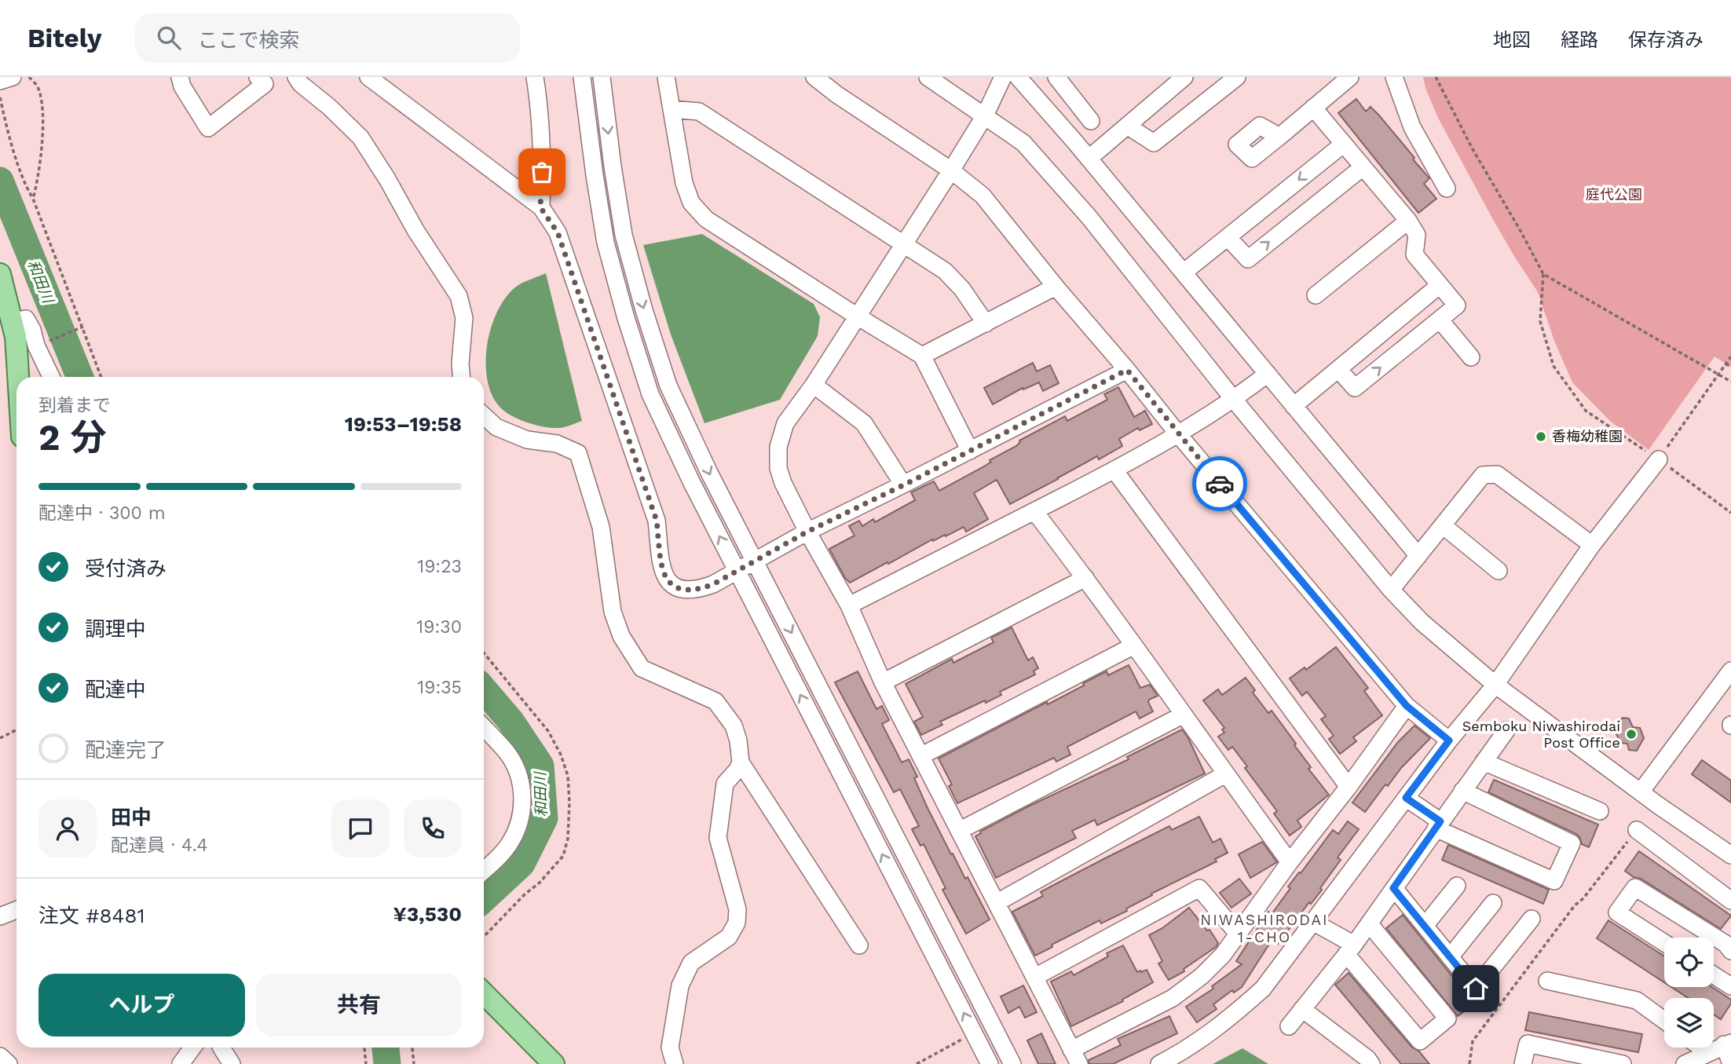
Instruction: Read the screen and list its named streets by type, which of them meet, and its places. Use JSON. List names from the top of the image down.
{
  "districts": ["NIWASHIRODAI 1-CHO"],
  "water": ["和田川"],
  "parks": ["庭代公園"],
  "places": ["香梅幼稚園", "Semboku Niwashirodai Post Office"],
  "page": {
    "header": "Bitely",
    "search": "ここで検索",
    "nav": ["地図", "経路", "保存済み"],
    "heading": ["2 分", "到着まで", "19:53–19:58"],
    "panel": [
      "田中",
      "配達員 · 4.4",
      "注文 #8481",
      "¥3,530"
    ],
    "bar": "配達中 · 300 m",
    "list": [
      ["受付済み", "19:23"],
      ["調理中", "19:30"],
      ["配達中", "19:35"],
      "配達完了"
    ],
    "buttons": ["ヘルプ", "共有"]
  }
}
